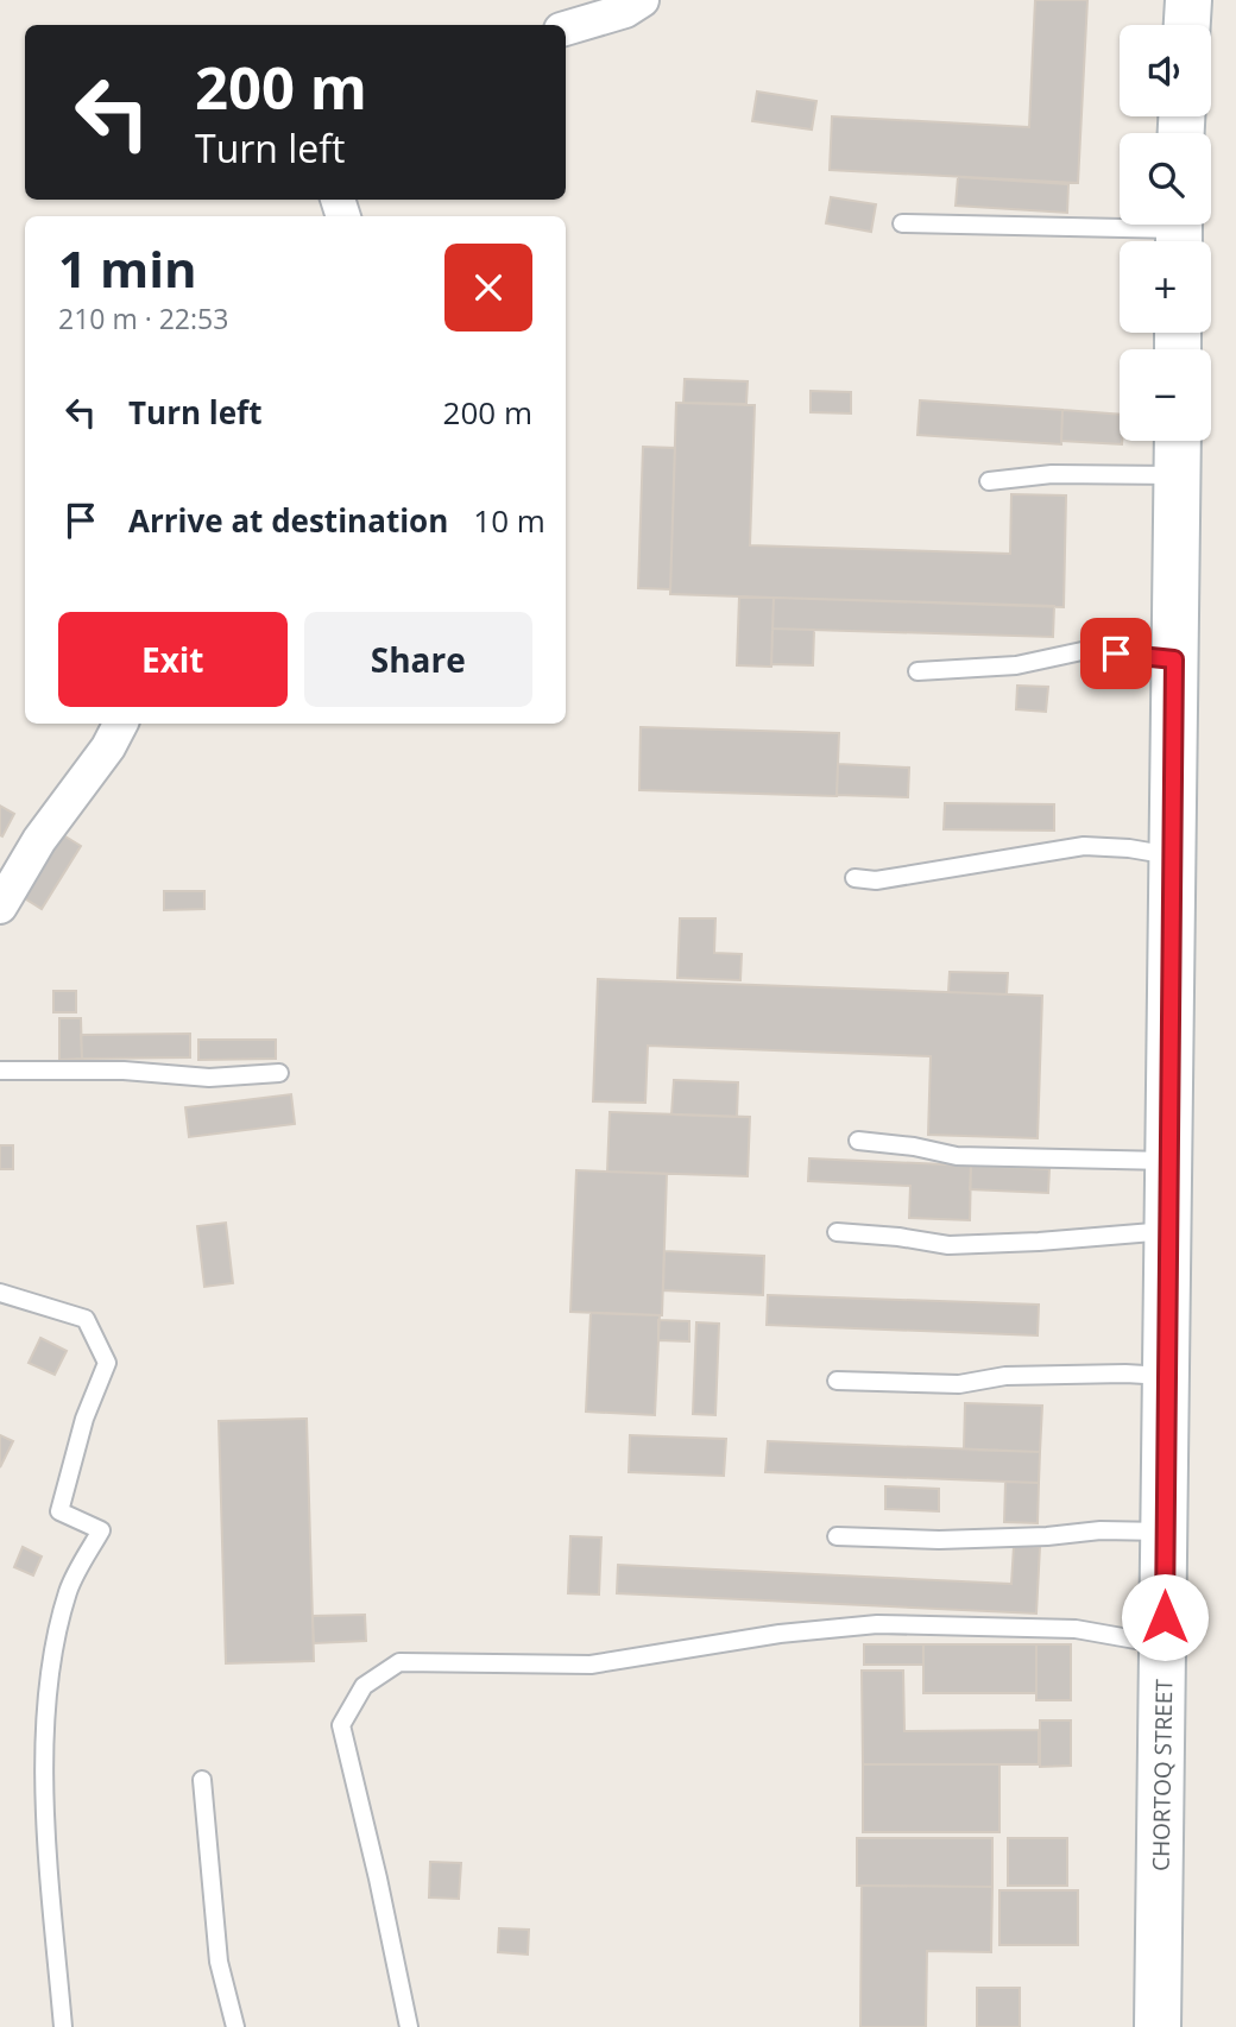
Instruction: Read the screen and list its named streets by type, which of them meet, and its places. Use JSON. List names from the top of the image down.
{
  "streets": {
    "main road": ["CHORTOQ STREET"]
  },
  "page": {
    "map_buttons": ["+", "−"],
    "turn": ["200 m", "Turn left"],
    "heading": ["1 min", "210 m · 22:53"],
    "list": [
      {
        "name": "Turn left",
        "value": "200 m"
      },
      {
        "name": "Arrive at destination",
        "value": "10 m"
      }
    ],
    "buttons": ["Exit", "Share"]
  }
}
